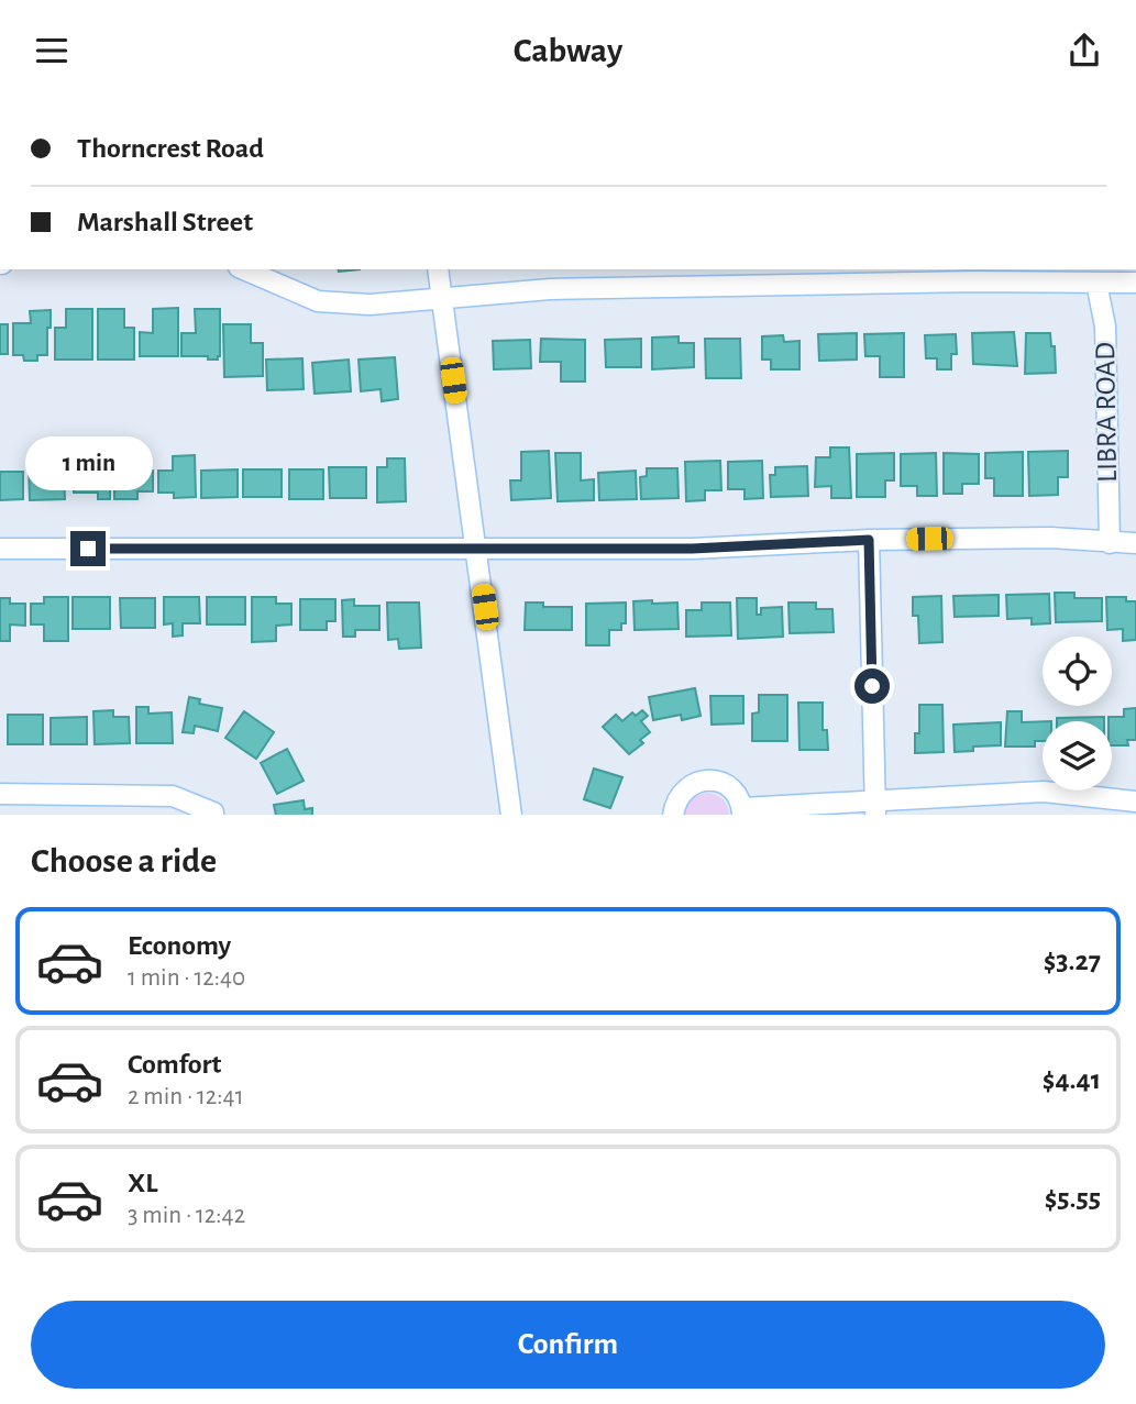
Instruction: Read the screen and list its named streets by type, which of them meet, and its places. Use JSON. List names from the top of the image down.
{
  "streets": {
    "street": ["LIBRA ROAD"]
  },
  "page": {
    "header": "Cabway",
    "banner": ["Thorncrest Road", "Marshall Street"],
    "bubble": "1 min",
    "heading": "Choose a ride",
    "list": [
      {
        "name": "Economy",
        "note": "1 min · 12:40",
        "value": "$3.27"
      },
      {
        "name": "Comfort",
        "note": "2 min · 12:41",
        "value": "$4.41"
      },
      {
        "name": "XL",
        "note": "3 min · 12:42",
        "value": "$5.55"
      }
    ],
    "buttons": "Confirm"
  }
}
